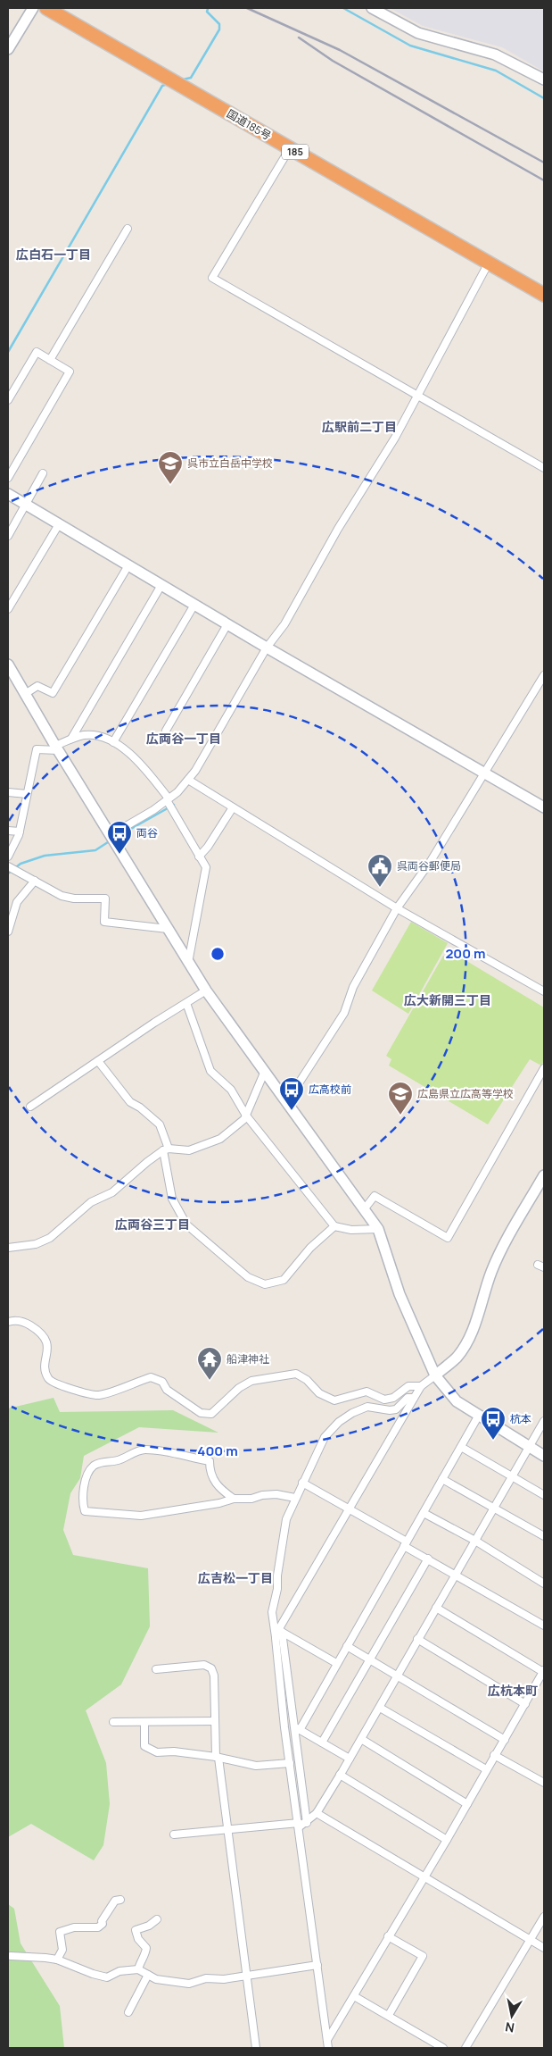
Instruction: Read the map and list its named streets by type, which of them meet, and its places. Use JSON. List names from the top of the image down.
{
  "streets": {
    "highway": ["国道185号", "185"]
  },
  "districts": [
    "広白石一丁目",
    "広駅前二丁目",
    "広両谷一丁目",
    "広大新開三丁目",
    "広両谷三丁目",
    "広吉松一丁目",
    "広杭本町"
  ],
  "places": {
    "school or university": ["呉市立白岳中学校", "広島県立広高等学校"],
    "bus stop": ["両谷", "広高校前", "杭本"],
    "public building": ["呉両谷郵便局"],
    "temple": ["船津神社"]
  },
  "north": "bottom",
  "rings": ["200 m", "400 m"]
}
